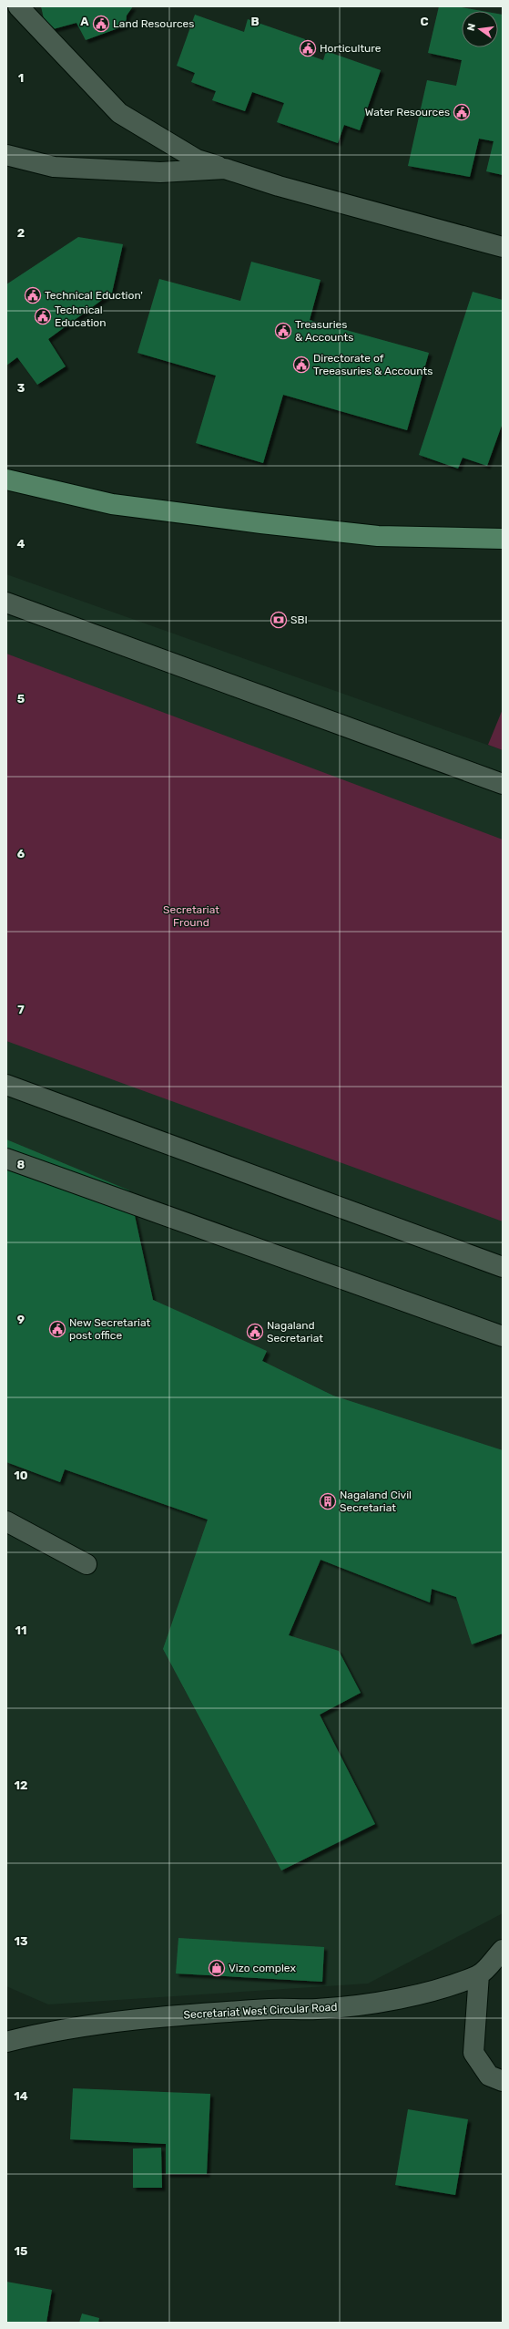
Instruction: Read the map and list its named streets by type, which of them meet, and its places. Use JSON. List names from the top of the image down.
{
  "streets": {
    "street": ["Secretariat West Circular Road"]
  },
  "parks": ["Secretariat Fround"],
  "places": {
    "public building": [
      "Land Resources",
      "Horticulture",
      "Water Resources",
      "Technical Eduction'",
      "Technical Education",
      "Treasuries & Accounts",
      "Directorate of Treeasuries & Accounts",
      "New Secretariat post office",
      "Nagaland Secretariat"
    ],
    "bank": ["SBI"],
    "building": ["Nagaland Civil Secretariat"],
    "shop": ["Vizo complex"]
  },
  "north": "left",
  "grid": {
    "columns": ["A", "B", "C"],
    "rows": [
      "1",
      "2",
      "3",
      "4",
      "5",
      "6",
      "7",
      "8",
      "9",
      "10",
      "11",
      "12",
      "13",
      "14",
      "15"
    ]
  }
}
